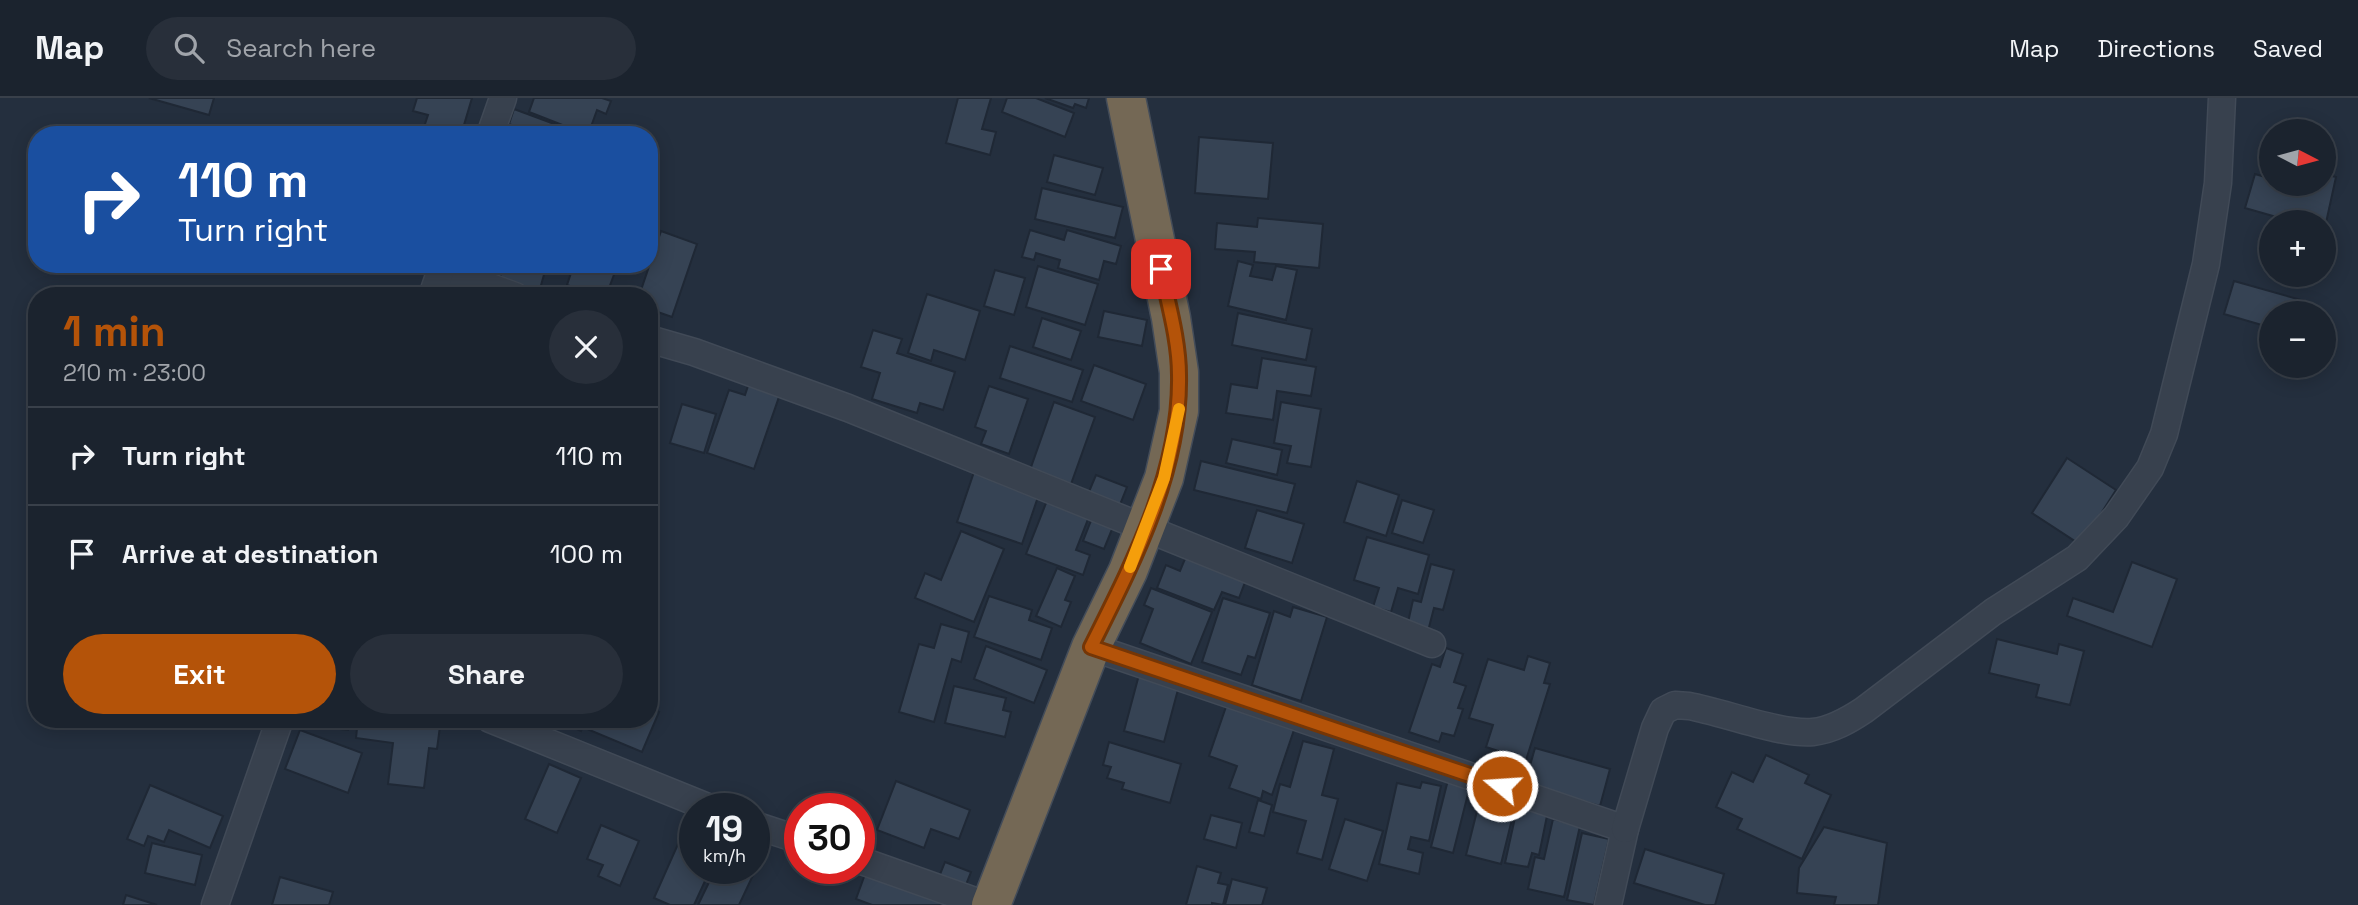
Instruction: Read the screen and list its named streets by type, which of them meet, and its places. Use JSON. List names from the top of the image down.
{
  "north": "right",
  "page": {
    "header": "Map",
    "search": "Search here",
    "nav": ["Map", "Directions", "Saved"],
    "map_buttons": ["+", "−"],
    "turn": ["110 m", "Turn right"],
    "heading": ["1 min", "210 m · 23:00"],
    "list": [
      {
        "name": "Turn right",
        "value": "110 m"
      },
      {
        "name": "Arrive at destination",
        "value": "100 m"
      }
    ],
    "buttons": ["Exit", "Share"],
    "speed": "19 km/h",
    "limit": "30"
  }
}
